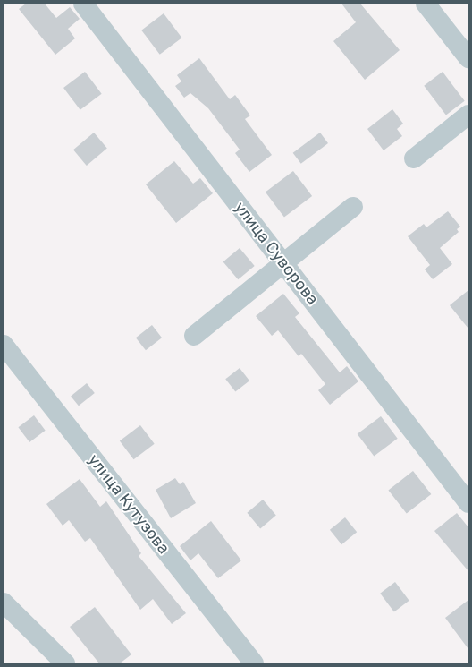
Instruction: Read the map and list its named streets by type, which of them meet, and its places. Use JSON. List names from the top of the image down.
{
  "streets": {
    "street": ["улица Суворова", "улица Кутузова"]
  }
}
